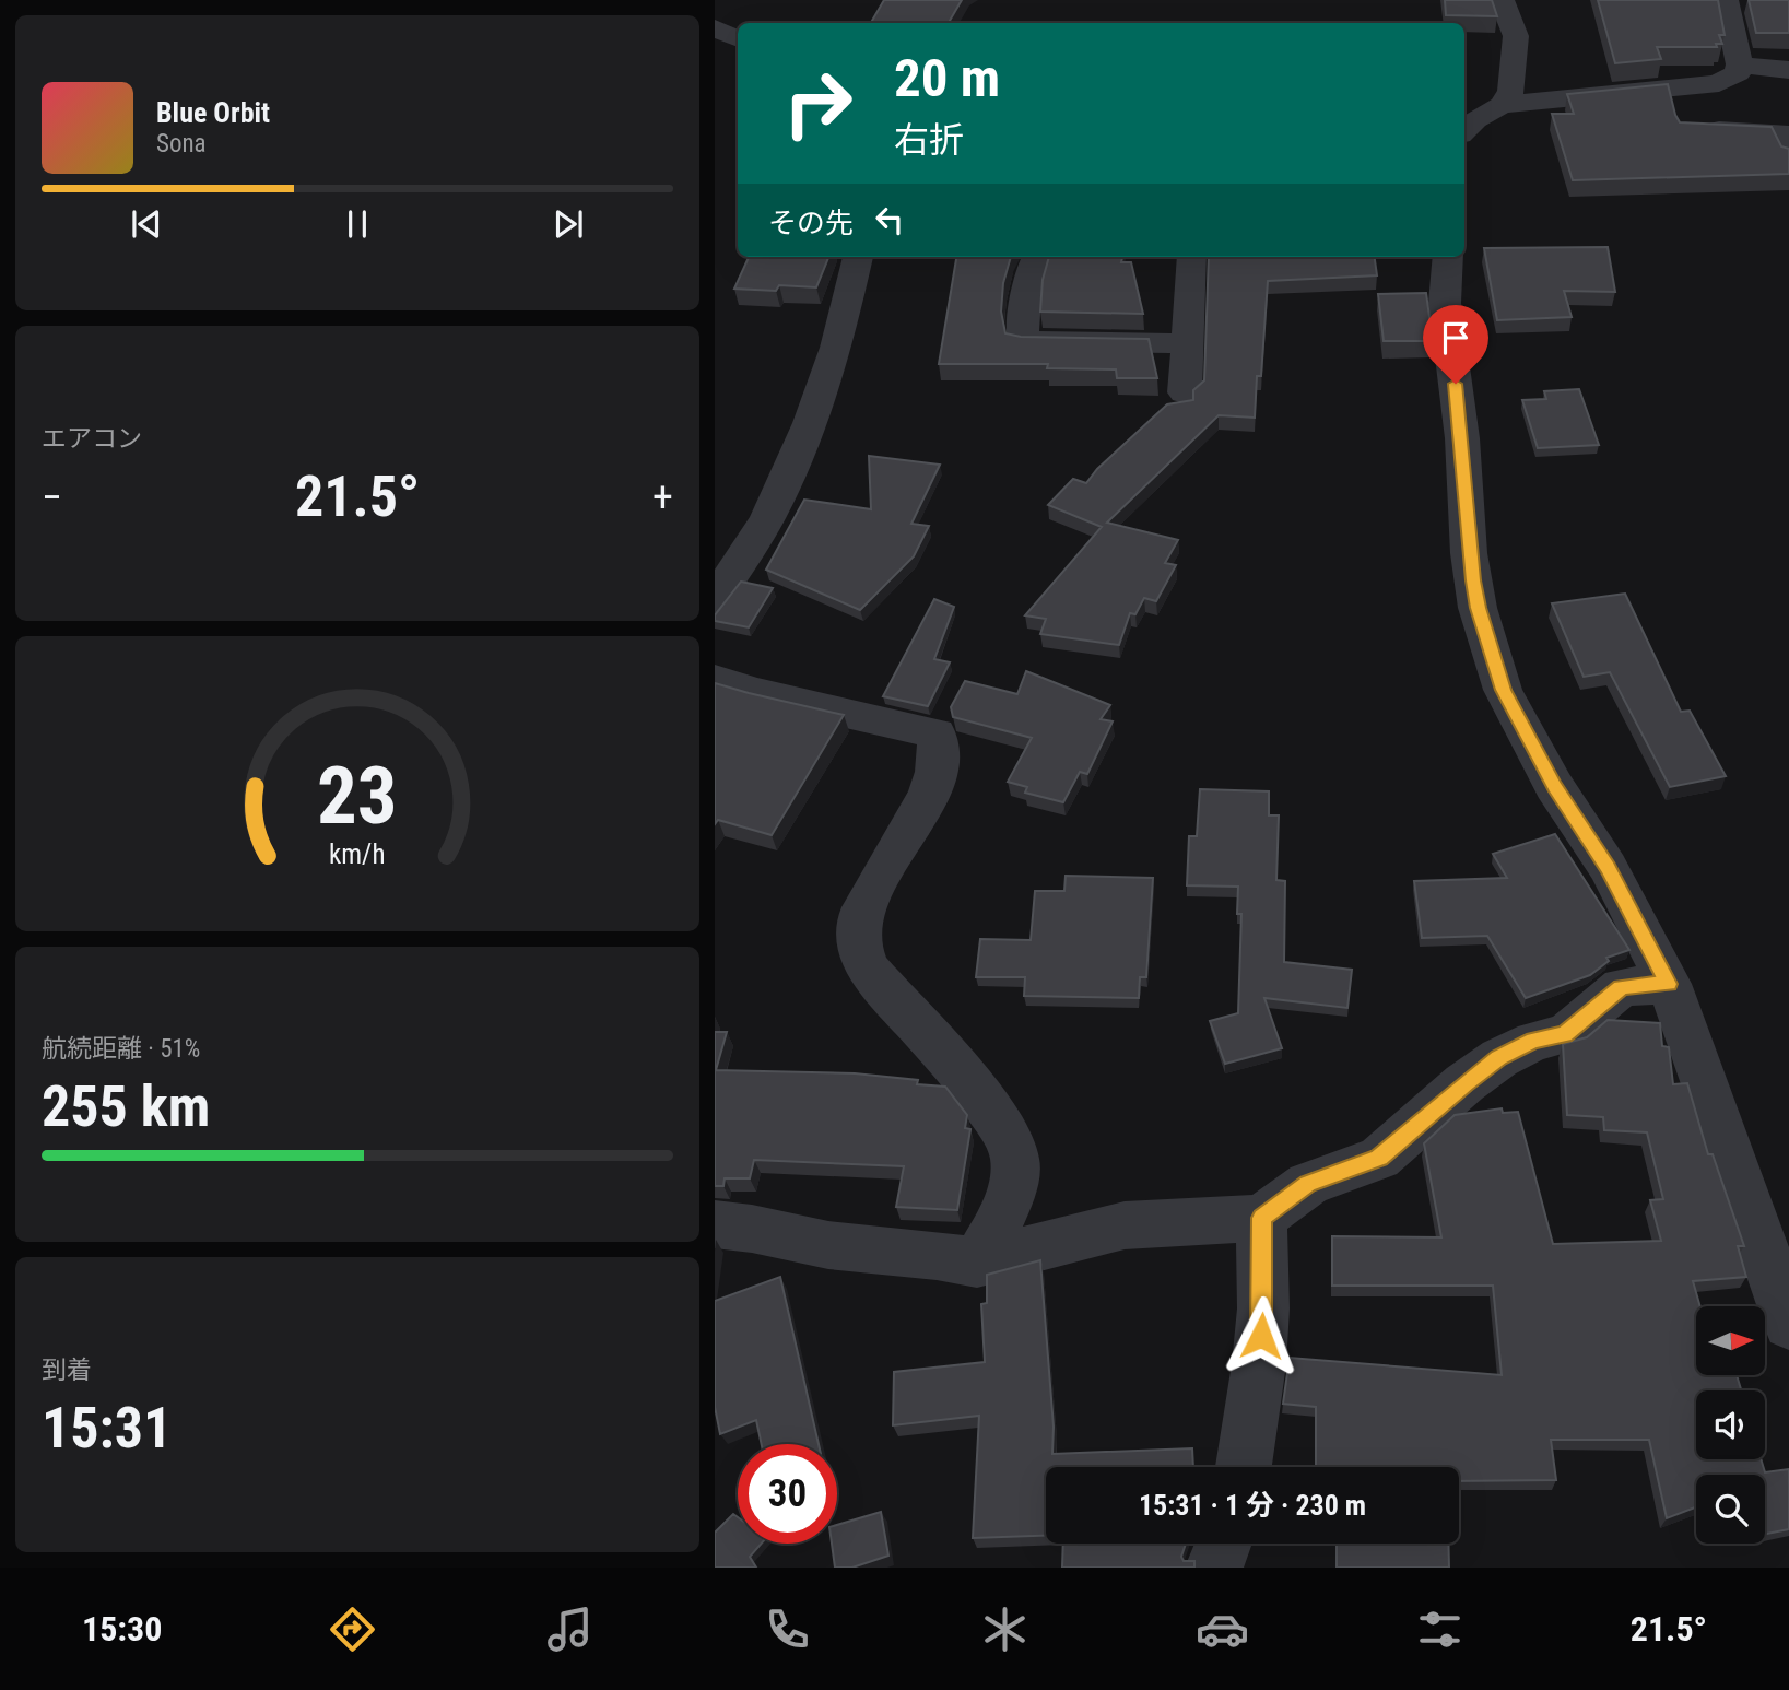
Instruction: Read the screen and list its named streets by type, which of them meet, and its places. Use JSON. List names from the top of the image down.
{
  "north": "right",
  "page": {
    "turn": ["20 m", "右折"],
    "song": ["Blue Orbit", "Sona"],
    "then": "その先",
    "tile": [
      "エアコン",
      ["航続距離 · 51%", "255 km"],
      ["到着", "15:31"]
    ],
    "heat": ["−", "21.5°", "+"],
    "limit": "30",
    "trip": "15:31 · 1 分 · 230 m",
    "tabs": ["15:30", "21.5°"],
    "gauge": ["23", "km/h"]
  }
}
